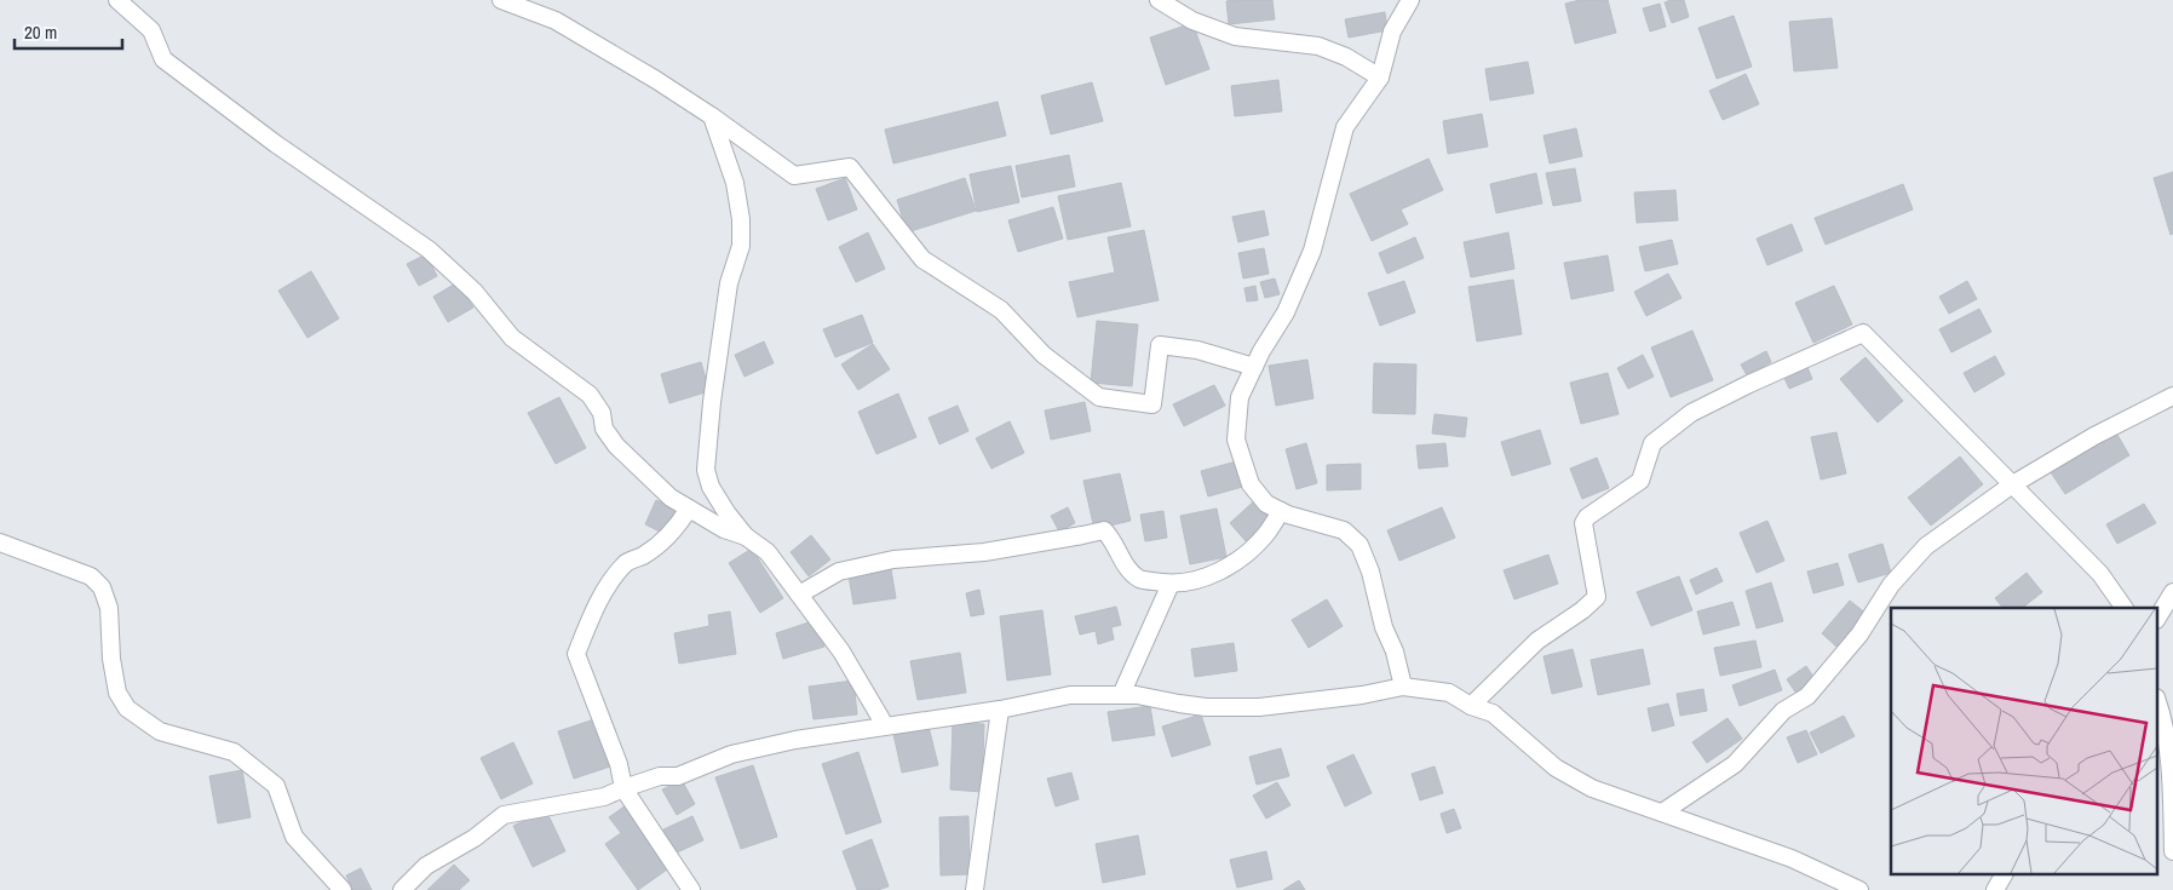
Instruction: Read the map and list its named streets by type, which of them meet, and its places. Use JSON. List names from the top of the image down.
{
  "scale_bar": "20 m"
}
